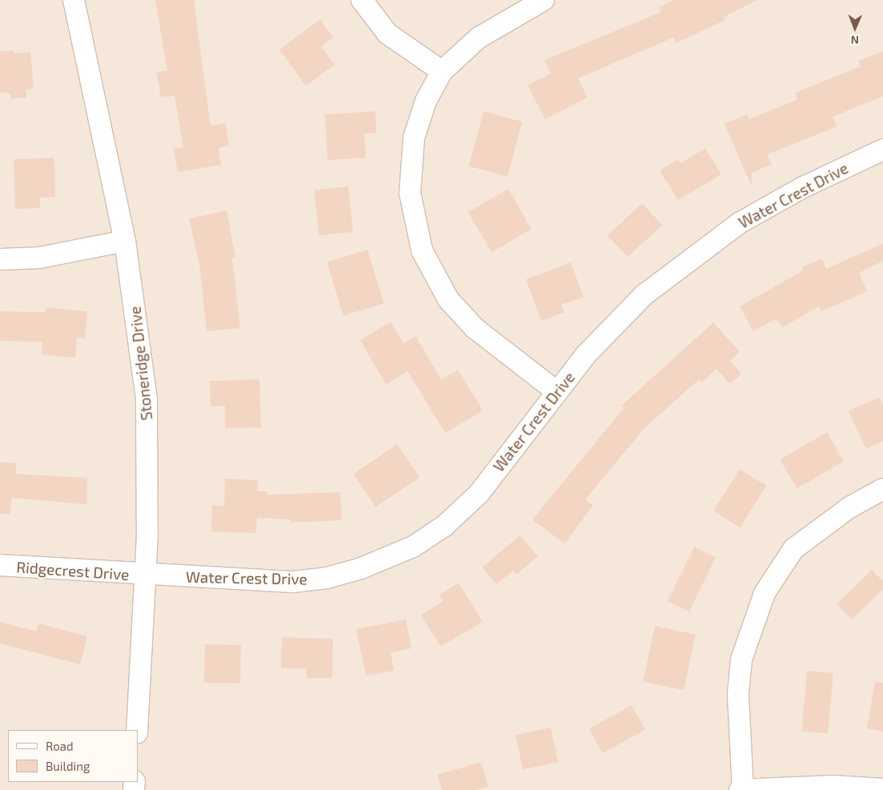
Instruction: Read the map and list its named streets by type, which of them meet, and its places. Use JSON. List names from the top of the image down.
{
  "streets": {
    "street": ["Water Crest Drive", "Stoneridge Drive", "Ridgecrest Drive"]
  },
  "crossings": [
    ["Water Crest Drive", "Stoneridge Drive"],
    ["Water Crest Drive", "Ridgecrest Drive"],
    ["Stoneridge Drive", "Ridgecrest Drive"]
  ],
  "legend": ["Road", "Building"],
  "north": "bottom"
}
